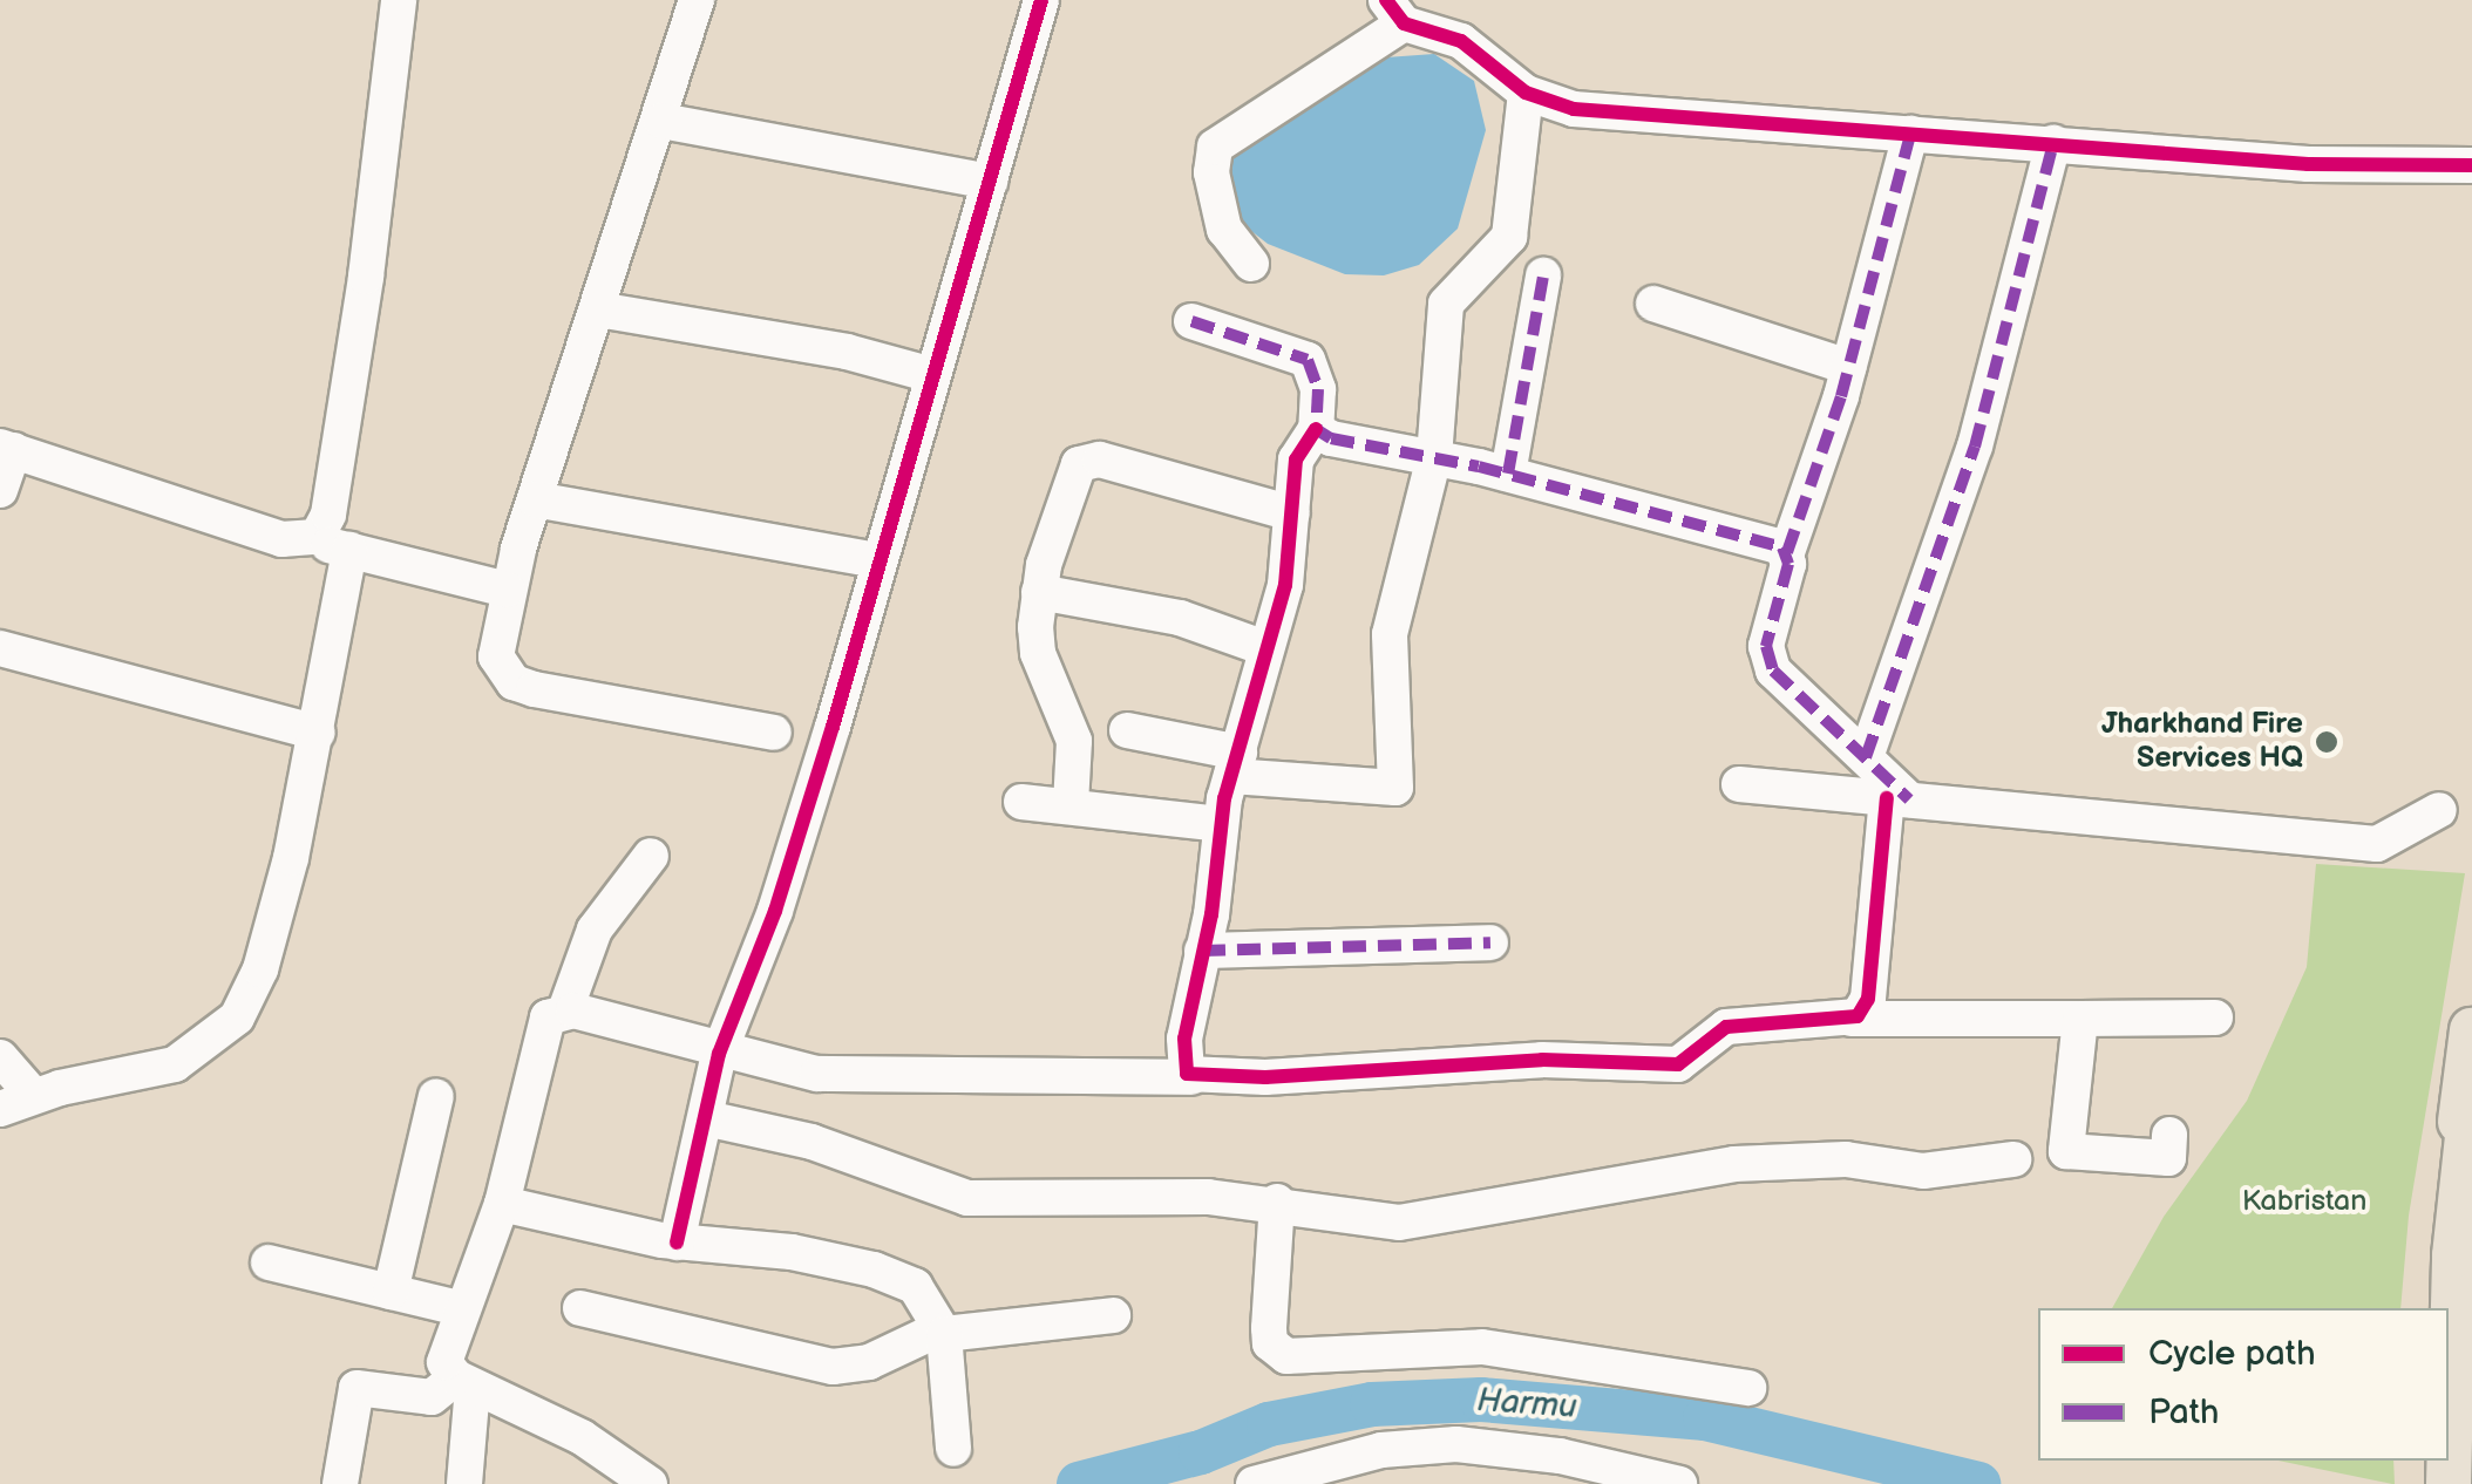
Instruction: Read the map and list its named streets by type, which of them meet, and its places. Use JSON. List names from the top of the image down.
{
  "water": ["Harmu"],
  "parks": ["Kabristan"],
  "places": ["Jharkhand Fire Services HQ"],
  "legend": ["Cycle path", "Path"]
}
